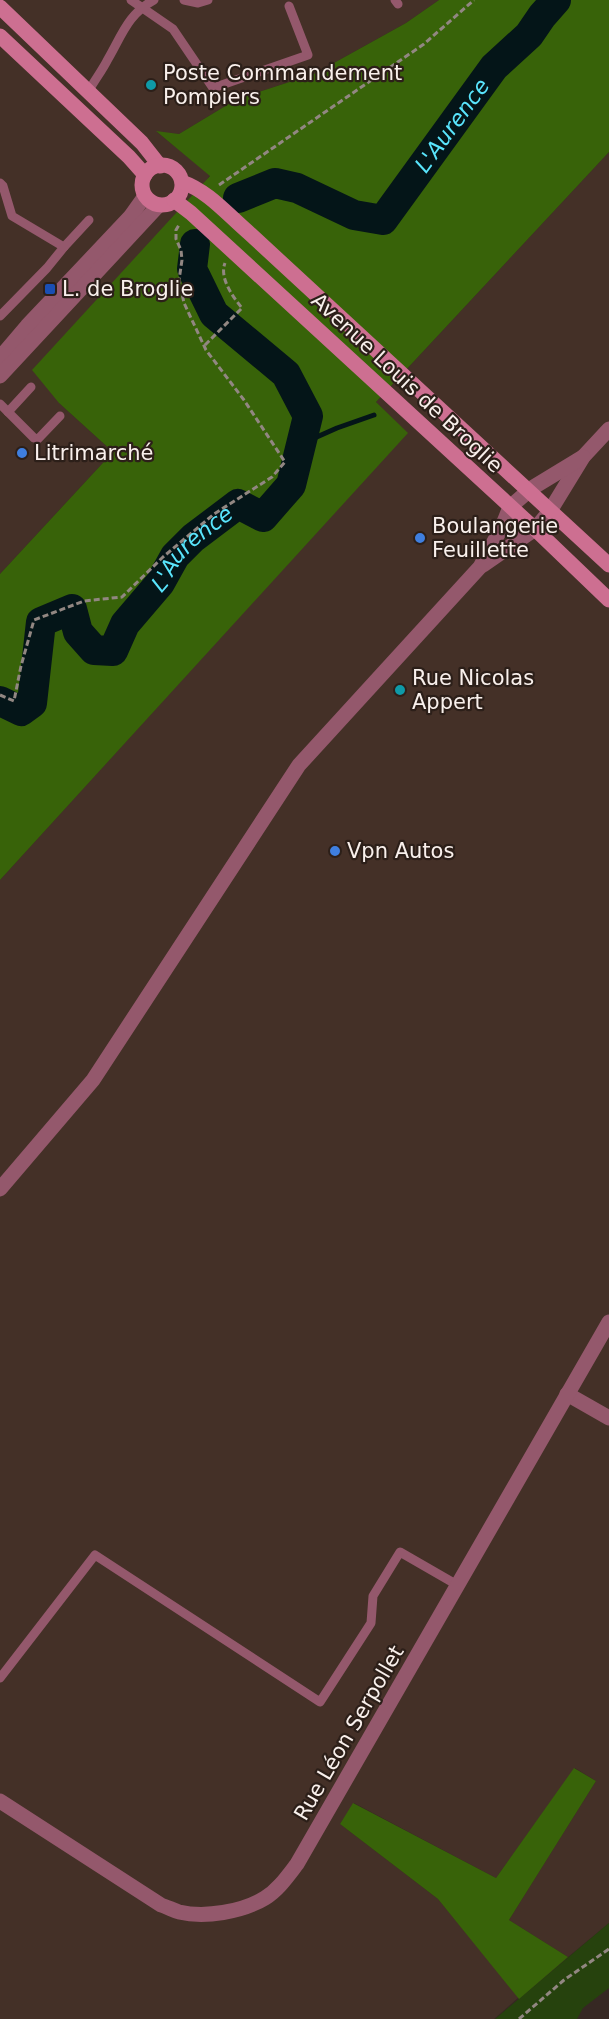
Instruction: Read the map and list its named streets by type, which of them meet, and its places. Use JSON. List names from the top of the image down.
{
  "streets": {
    "main road": ["Avenue Louis de Broglie"],
    "street": ["Rue Léon Serpollet"]
  },
  "water": ["L'Aurence"],
  "places": {
    "other": [
      "Poste Commandement Pompiers",
      "Litrimarché",
      "Boulangerie Feuillette",
      "Rue Nicolas Appert",
      "Vpn Autos"
    ],
    "transit": ["L. de Broglie"]
  }
}
